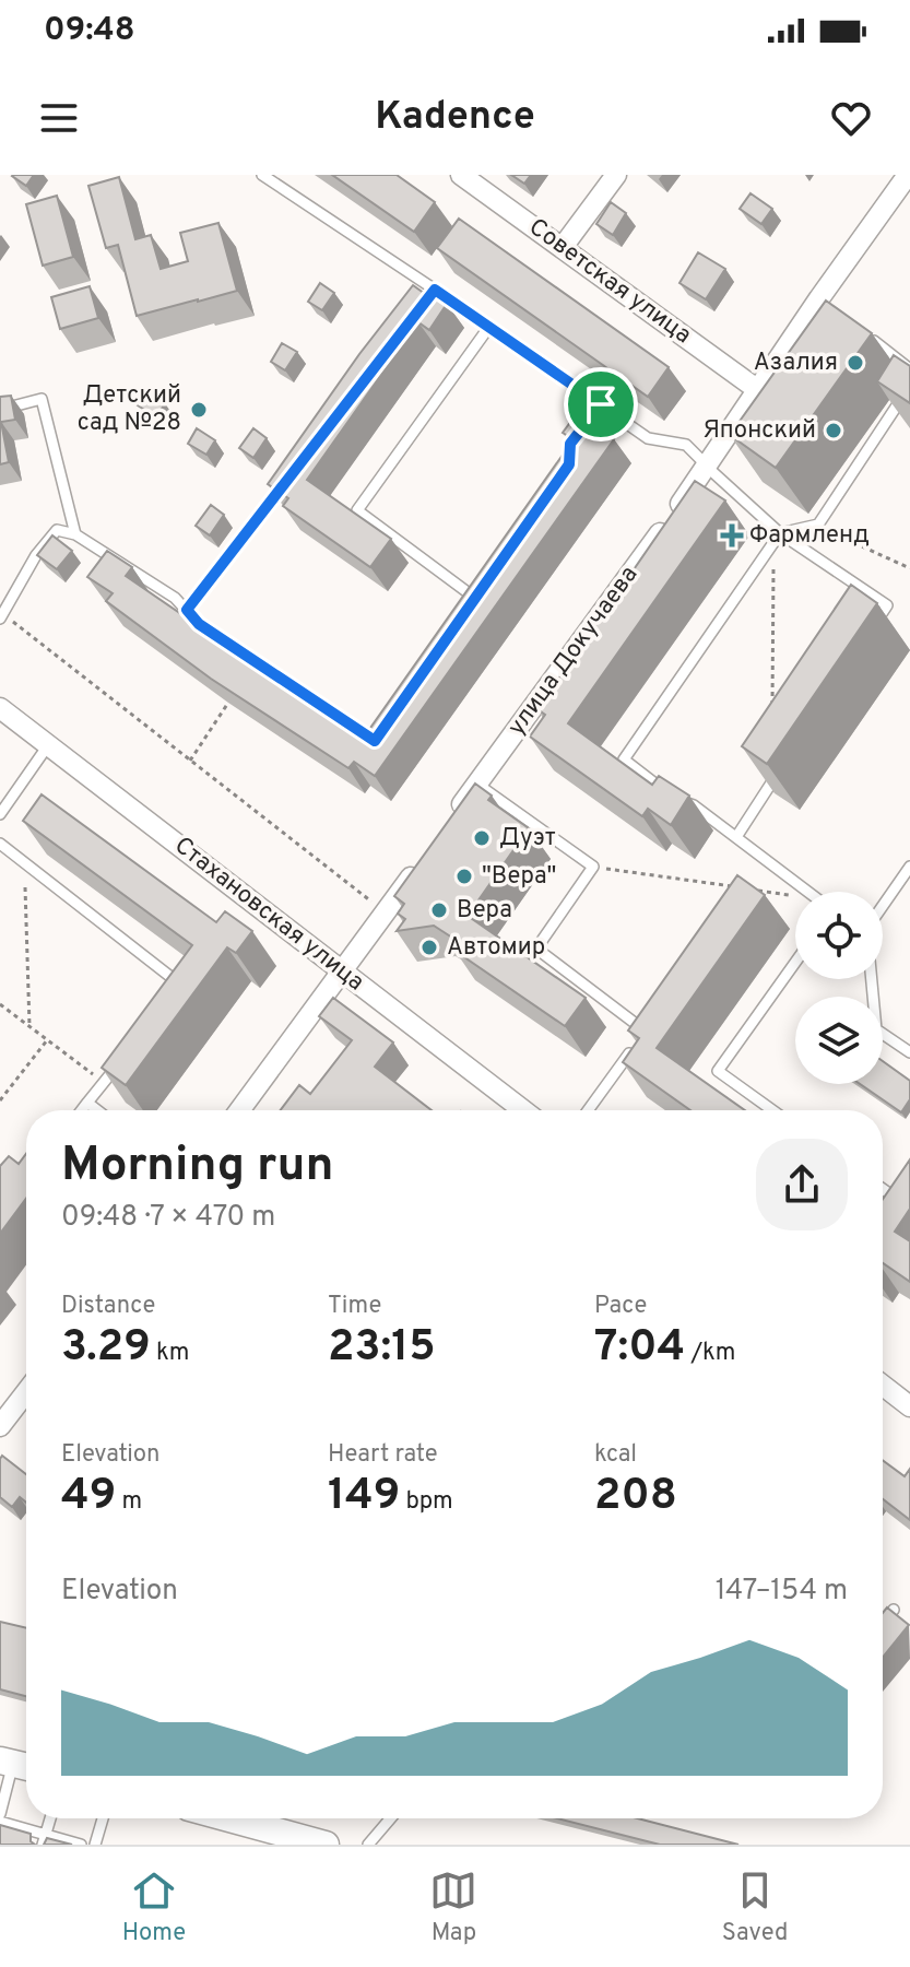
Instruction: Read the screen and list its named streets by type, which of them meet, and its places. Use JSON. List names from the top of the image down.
{
  "streets": {
    "street": ["Советская улица", "улица Докучаева", "Стахановская улица"]
  },
  "crossings": [
    ["Советская улица", "улица Докучаева"]
  ],
  "places": {
    "other": [
      "Азалия",
      "Детский сад №28",
      "Японский",
      "Дуэт",
      "\"Вера\"",
      "Вера",
      "Автомир"
    ],
    "health": ["Фармленд"]
  },
  "page": {
    "status": "09:48",
    "header": "Kadence",
    "heading": ["Morning run", "09:48 · 7 × 470 m"],
    "stats": [
      ["Distance", "3.29 km"],
      ["Time", "23:15"],
      ["Pace", "7:04 /km"],
      ["Elevation", "49 m"],
      ["Heart rate", "149 bpm"],
      ["kcal", "208"]
    ],
    "chart": ["Elevation", "147–154 m"],
    "tabs": ["Home", "Map", "Saved"]
  }
}
